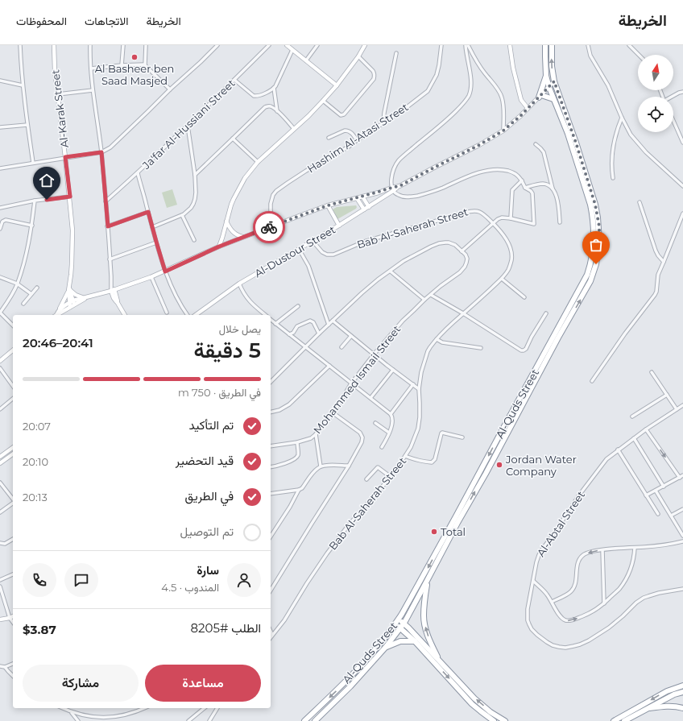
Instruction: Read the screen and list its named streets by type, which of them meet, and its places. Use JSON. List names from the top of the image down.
{
  "streets": {
    "highway": ["Al-Quds Street"],
    "street": [
      "Al-Karak Street",
      "Ja'far Al-Hussiani Street",
      "Hashim Al-Atasi Street",
      "Bab Al-Saherah Street",
      "Al-Dustour Street",
      "Mohammed Ismail Street",
      "Al-Abtal Street"
    ]
  },
  "crossings": [
    ["Bab Al-Saherah Street", "Al-Dustour Street"],
    ["Al-Dustour Street", "Al-Quds Street"]
  ],
  "places": ["Al Basheer ben Saad Masjed", "Jordan Water Company", "Total"],
  "north": "top",
  "page": {
    "header": "الخريطة",
    "nav": ["الخريطة", "الاتجاهات", "المحفوظات"],
    "heading": ["5 دقيقة", "يصل خلال", "20:41–20:46"],
    "panel": [
      "سارة",
      "المندوب · 4.5",
      "الطلب #8205",
      "$3.87"
    ],
    "bar": "في الطريق · 750 m",
    "list": [
      ["تم التأكيد", "20:07"],
      ["قيد التحضير", "20:10"],
      ["في الطريق", "20:13"],
      "تم التوصيل"
    ],
    "buttons": ["مساعدة", "مشاركة"]
  }
}
